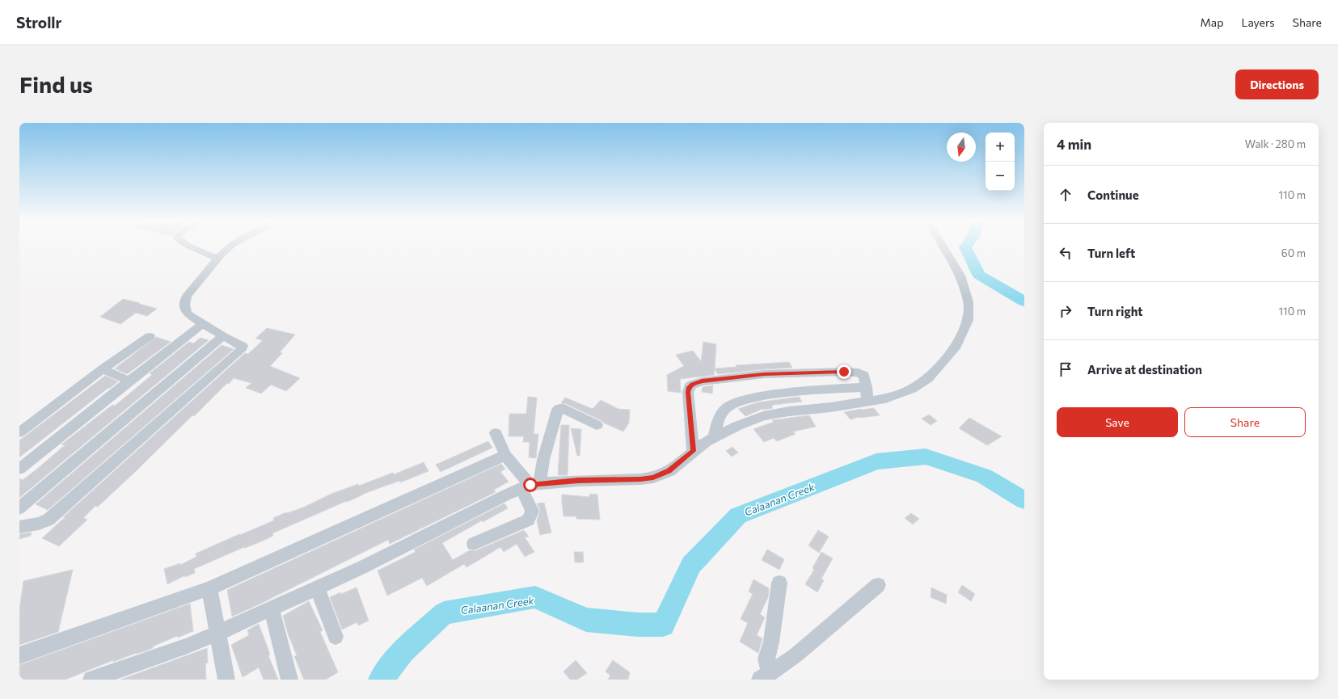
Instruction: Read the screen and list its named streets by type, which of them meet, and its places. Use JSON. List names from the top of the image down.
{
  "water": ["Calaanan Creek"],
  "north": "bottom",
  "page": {
    "header": "Strollr",
    "nav": ["Map", "Layers", "Share"],
    "buttons": [
      "Directions",
      ["Save", "Share"]
    ],
    "title": "Find us",
    "heading": ["4 min", "Walk · 280 m"],
    "map_buttons": ["+", "−"],
    "list": [
      ["Continue", "110 m"],
      ["Turn left", "60 m"],
      ["Turn right", "110 m"],
      "Arrive at destination"
    ]
  }
}
